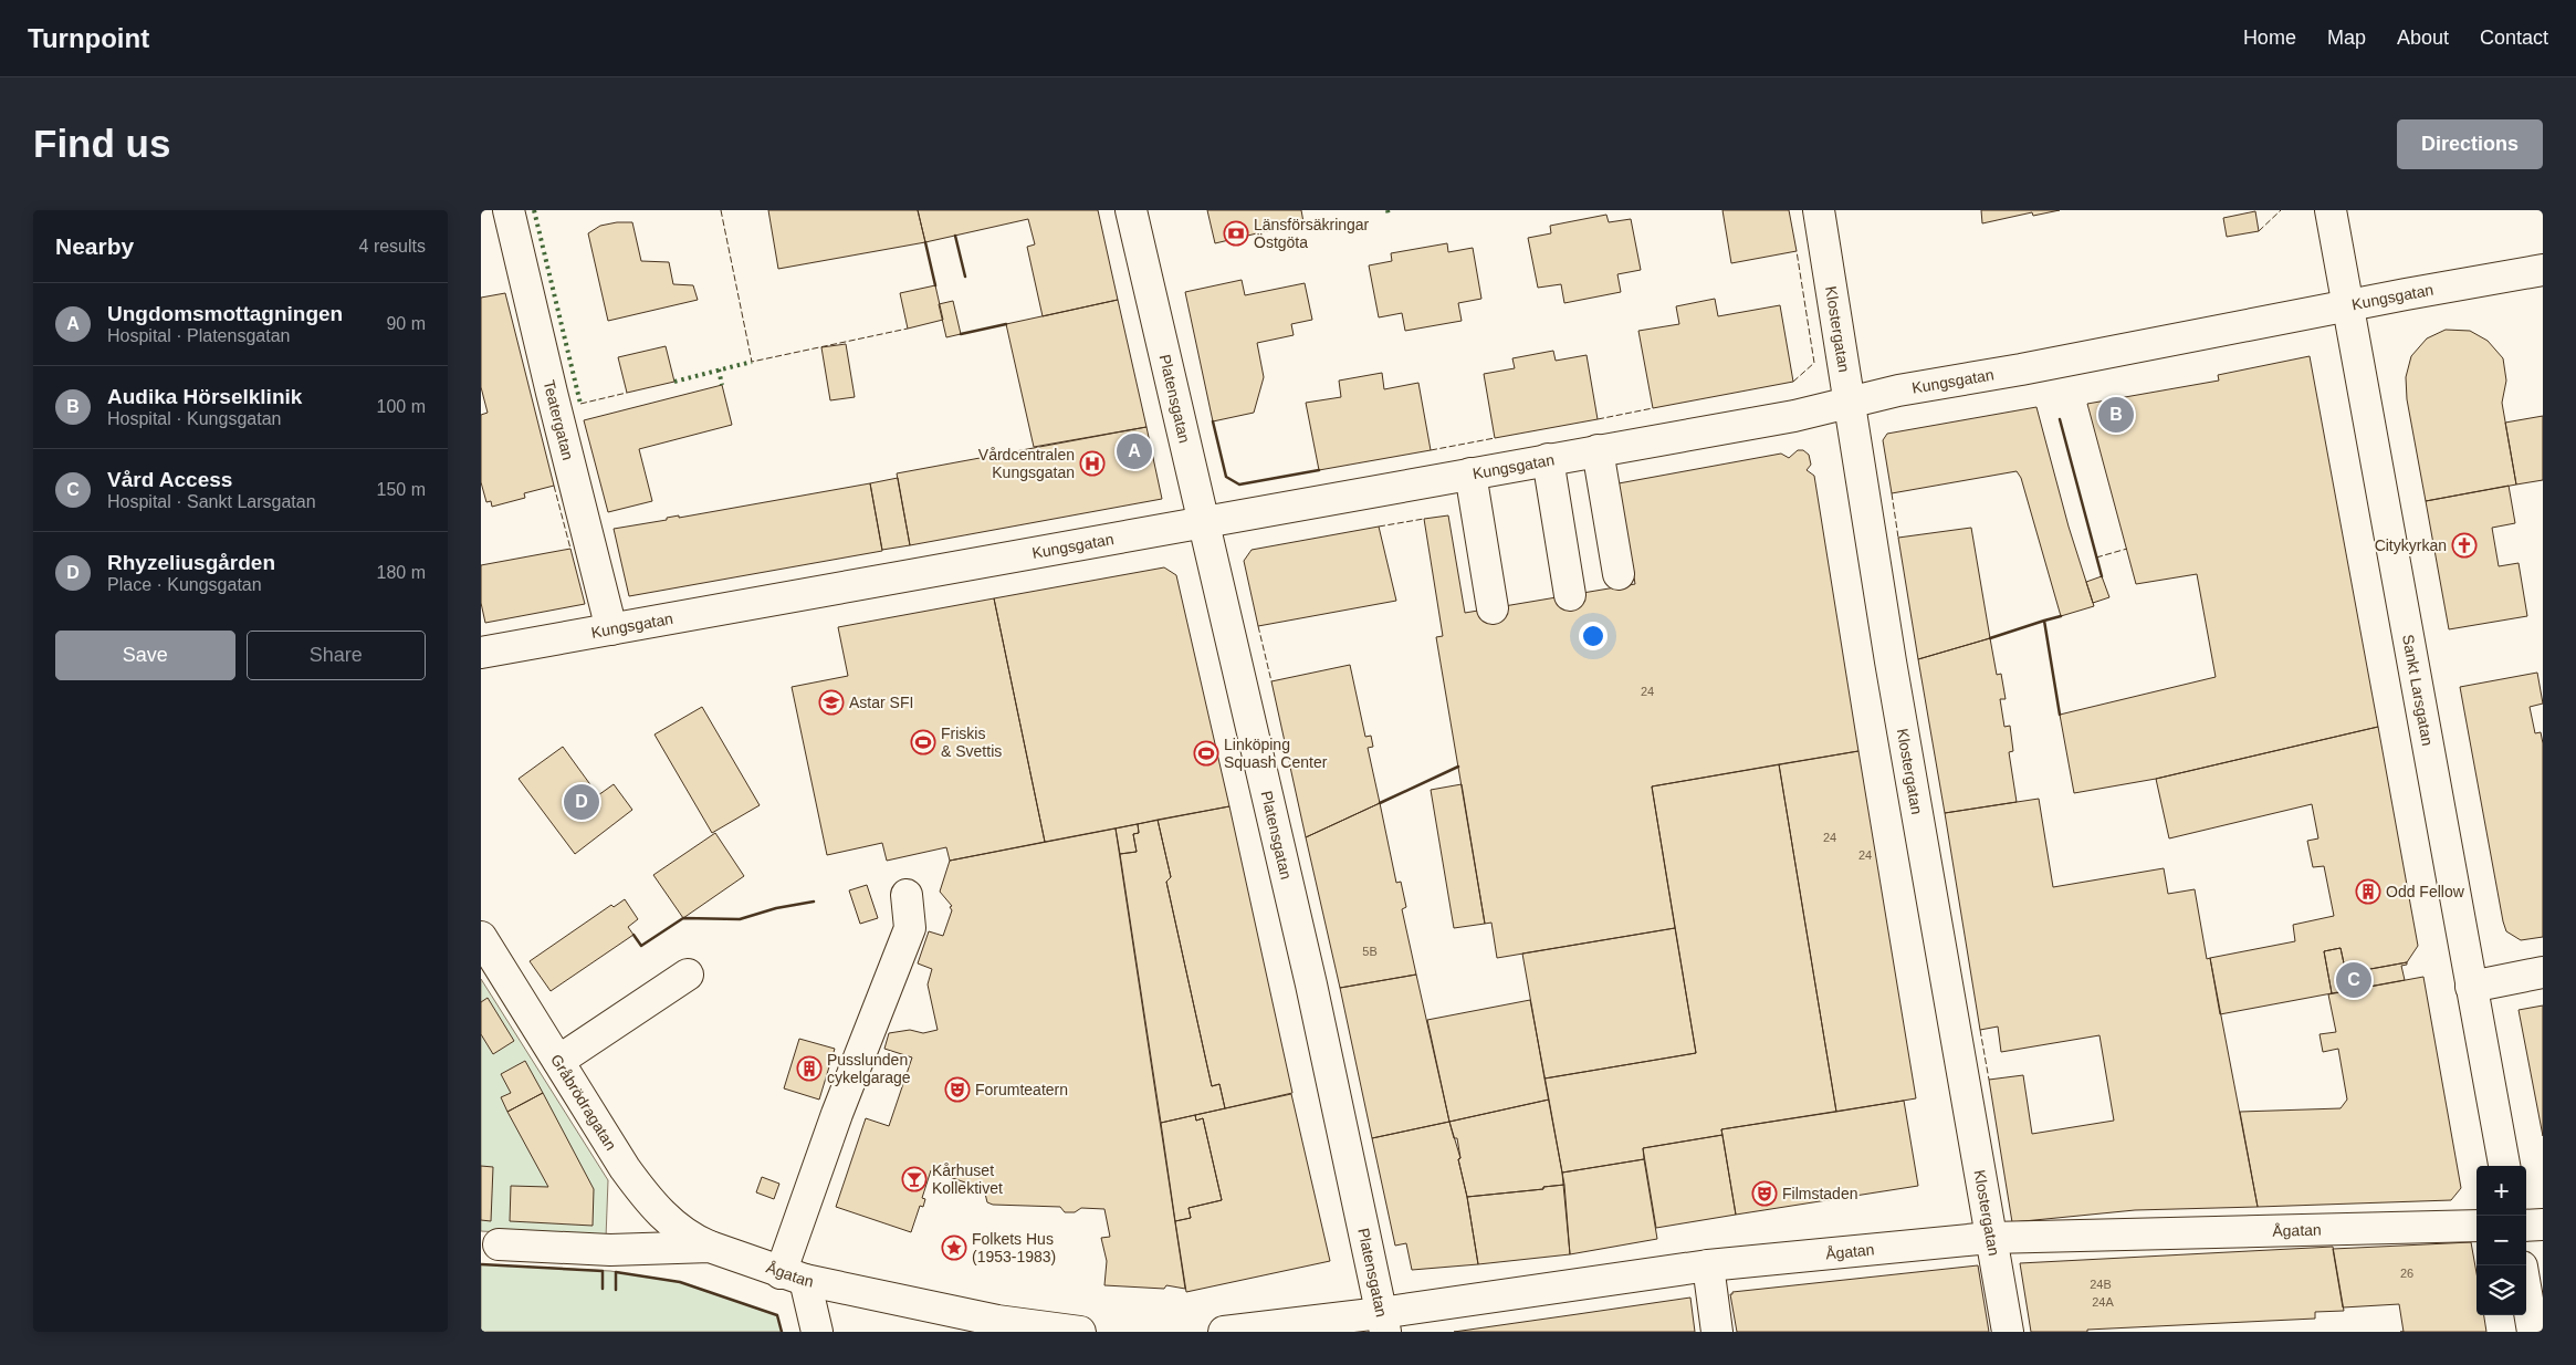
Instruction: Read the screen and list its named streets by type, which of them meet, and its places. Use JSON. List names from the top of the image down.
{
  "streets": {
    "street": [
      "Kungsgatan",
      "Klostergatan",
      "Platensgatan",
      "Teatergatan",
      "Sankt Larsgatan",
      "Gråbrödragatan",
      "Ågatan"
    ]
  },
  "crossings": [
    ["Kungsgatan", "Klostergatan"],
    ["Kungsgatan", "Platensgatan"],
    ["Kungsgatan", "Teatergatan"],
    ["Kungsgatan", "Sankt Larsgatan"],
    ["Klostergatan", "Ågatan"],
    ["Platensgatan", "Ågatan"],
    ["Gråbrödragatan", "Ågatan"]
  ],
  "places": {
    "bank": ["Länsförsäkringar Östgöta"],
    "hospital": ["Vårdcentralen Kungsgatan"],
    "church": ["Citykyrkan"],
    "school or university": ["Astar SFI"],
    "sports": ["Friskis & Svettis", "Linköping Squash Center"],
    "building": ["Odd Fellow", "Pusslunden cykelgarage"],
    "theatre": ["Forumteatern", "Filmstaden"],
    "bar": ["Kårhuset Kollektivet"],
    "place": ["Folkets Hus (1953-1983)"]
  },
  "house_numbers": [
    "24",
    "24",
    "24",
    "5B",
    "26",
    "24B",
    "24A"
  ],
  "page": {
    "header": "Turnpoint",
    "nav": [
      "Home",
      "Map",
      "About",
      "Contact"
    ],
    "buttons": [
      "Directions",
      ["Save", "Share"]
    ],
    "title": "Find us",
    "heading": ["Nearby", "4 results"],
    "list": [
      {
        "mark": "A",
        "name": "Ungdomsmottagningen",
        "note": "Hospital · Platensgatan",
        "value": "90 m"
      },
      {
        "mark": "B",
        "name": "Audika Hörselklinik",
        "note": "Hospital · Kungsgatan",
        "value": "100 m"
      },
      {
        "mark": "C",
        "name": "Vård Access",
        "note": "Hospital · Sankt Larsgatan",
        "value": "150 m"
      },
      {
        "mark": "D",
        "name": "Rhyzeliusgården",
        "note": "Place · Kungsgatan",
        "value": "180 m"
      }
    ],
    "pins": [
      "B",
      "A",
      "D",
      "C"
    ],
    "map_buttons": ["+", "−"]
  }
}
